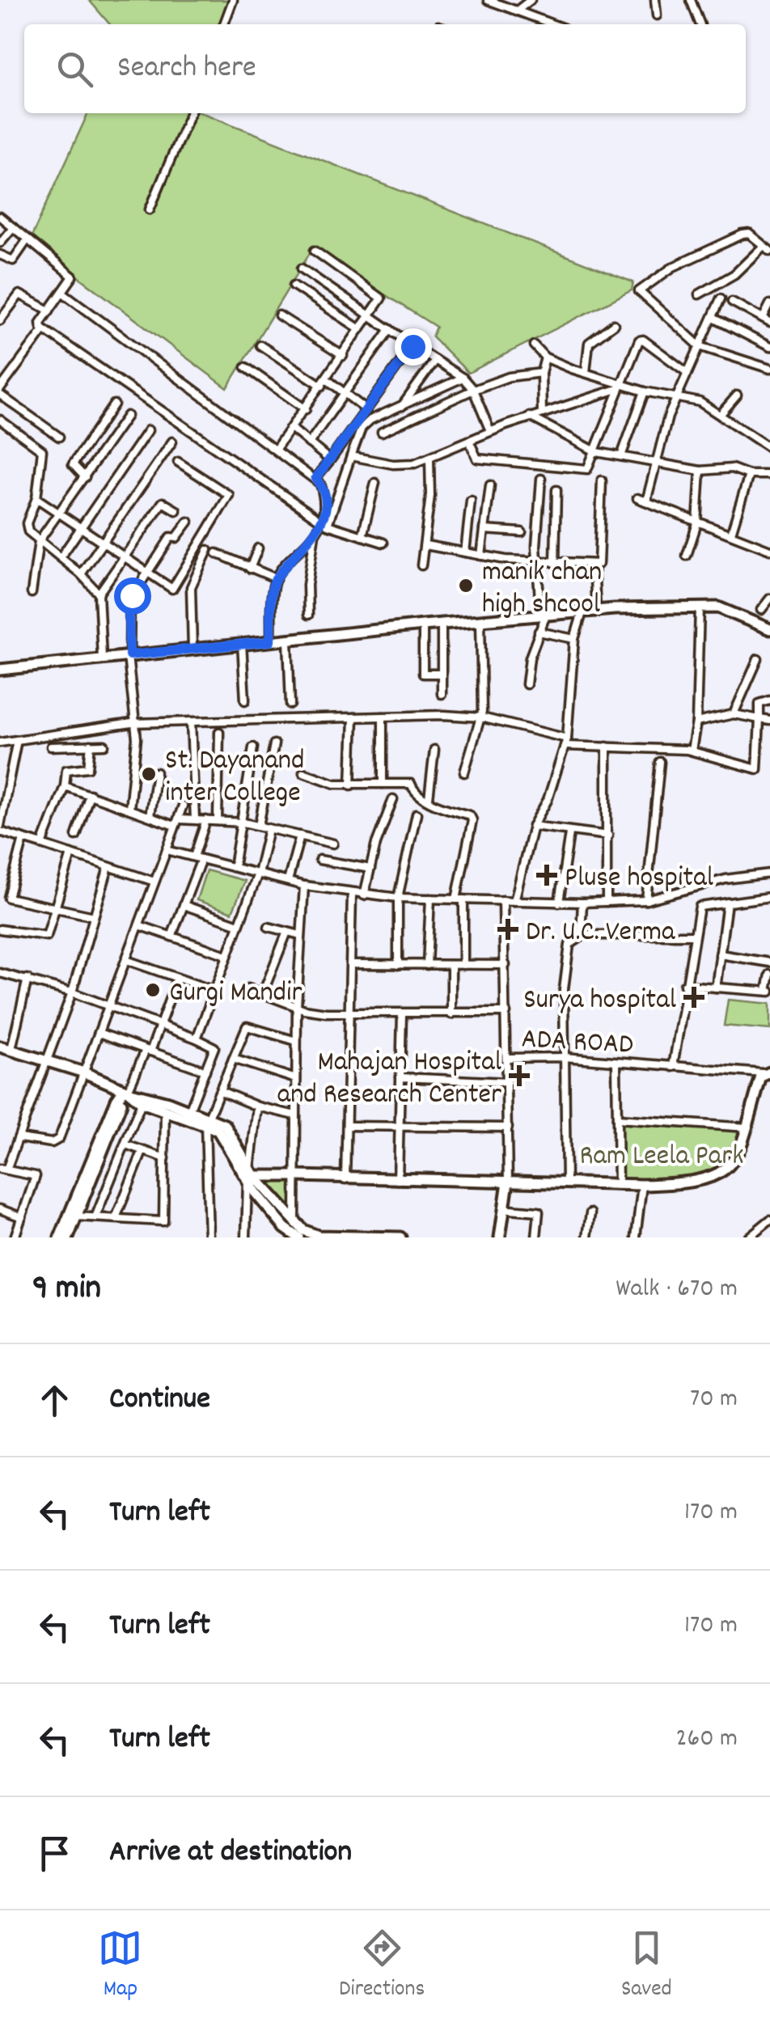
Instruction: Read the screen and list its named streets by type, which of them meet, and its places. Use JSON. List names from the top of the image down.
{
  "streets": {
    "street": ["ADA ROAD"]
  },
  "parks": ["Ram Leela Park"],
  "places": {
    "other": ["manik chan high shcool", "St. Dayanand inter College", "Gurgi Mandir"],
    "health": [
      "Pluse hospital",
      "Dr. U.C. Verma",
      "Surya hospital",
      "Mahajan Hospital and Research Center"
    ]
  },
  "page": {
    "search": "Search here",
    "heading": ["9 min", "Walk · 670 m"],
    "list": [
      ["Continue", "70 m"],
      ["Turn left", "170 m"],
      ["Turn left", "170 m"],
      ["Turn left", "260 m"],
      "Arrive at destination"
    ],
    "nav": ["Map", "Directions", "Saved"]
  }
}
